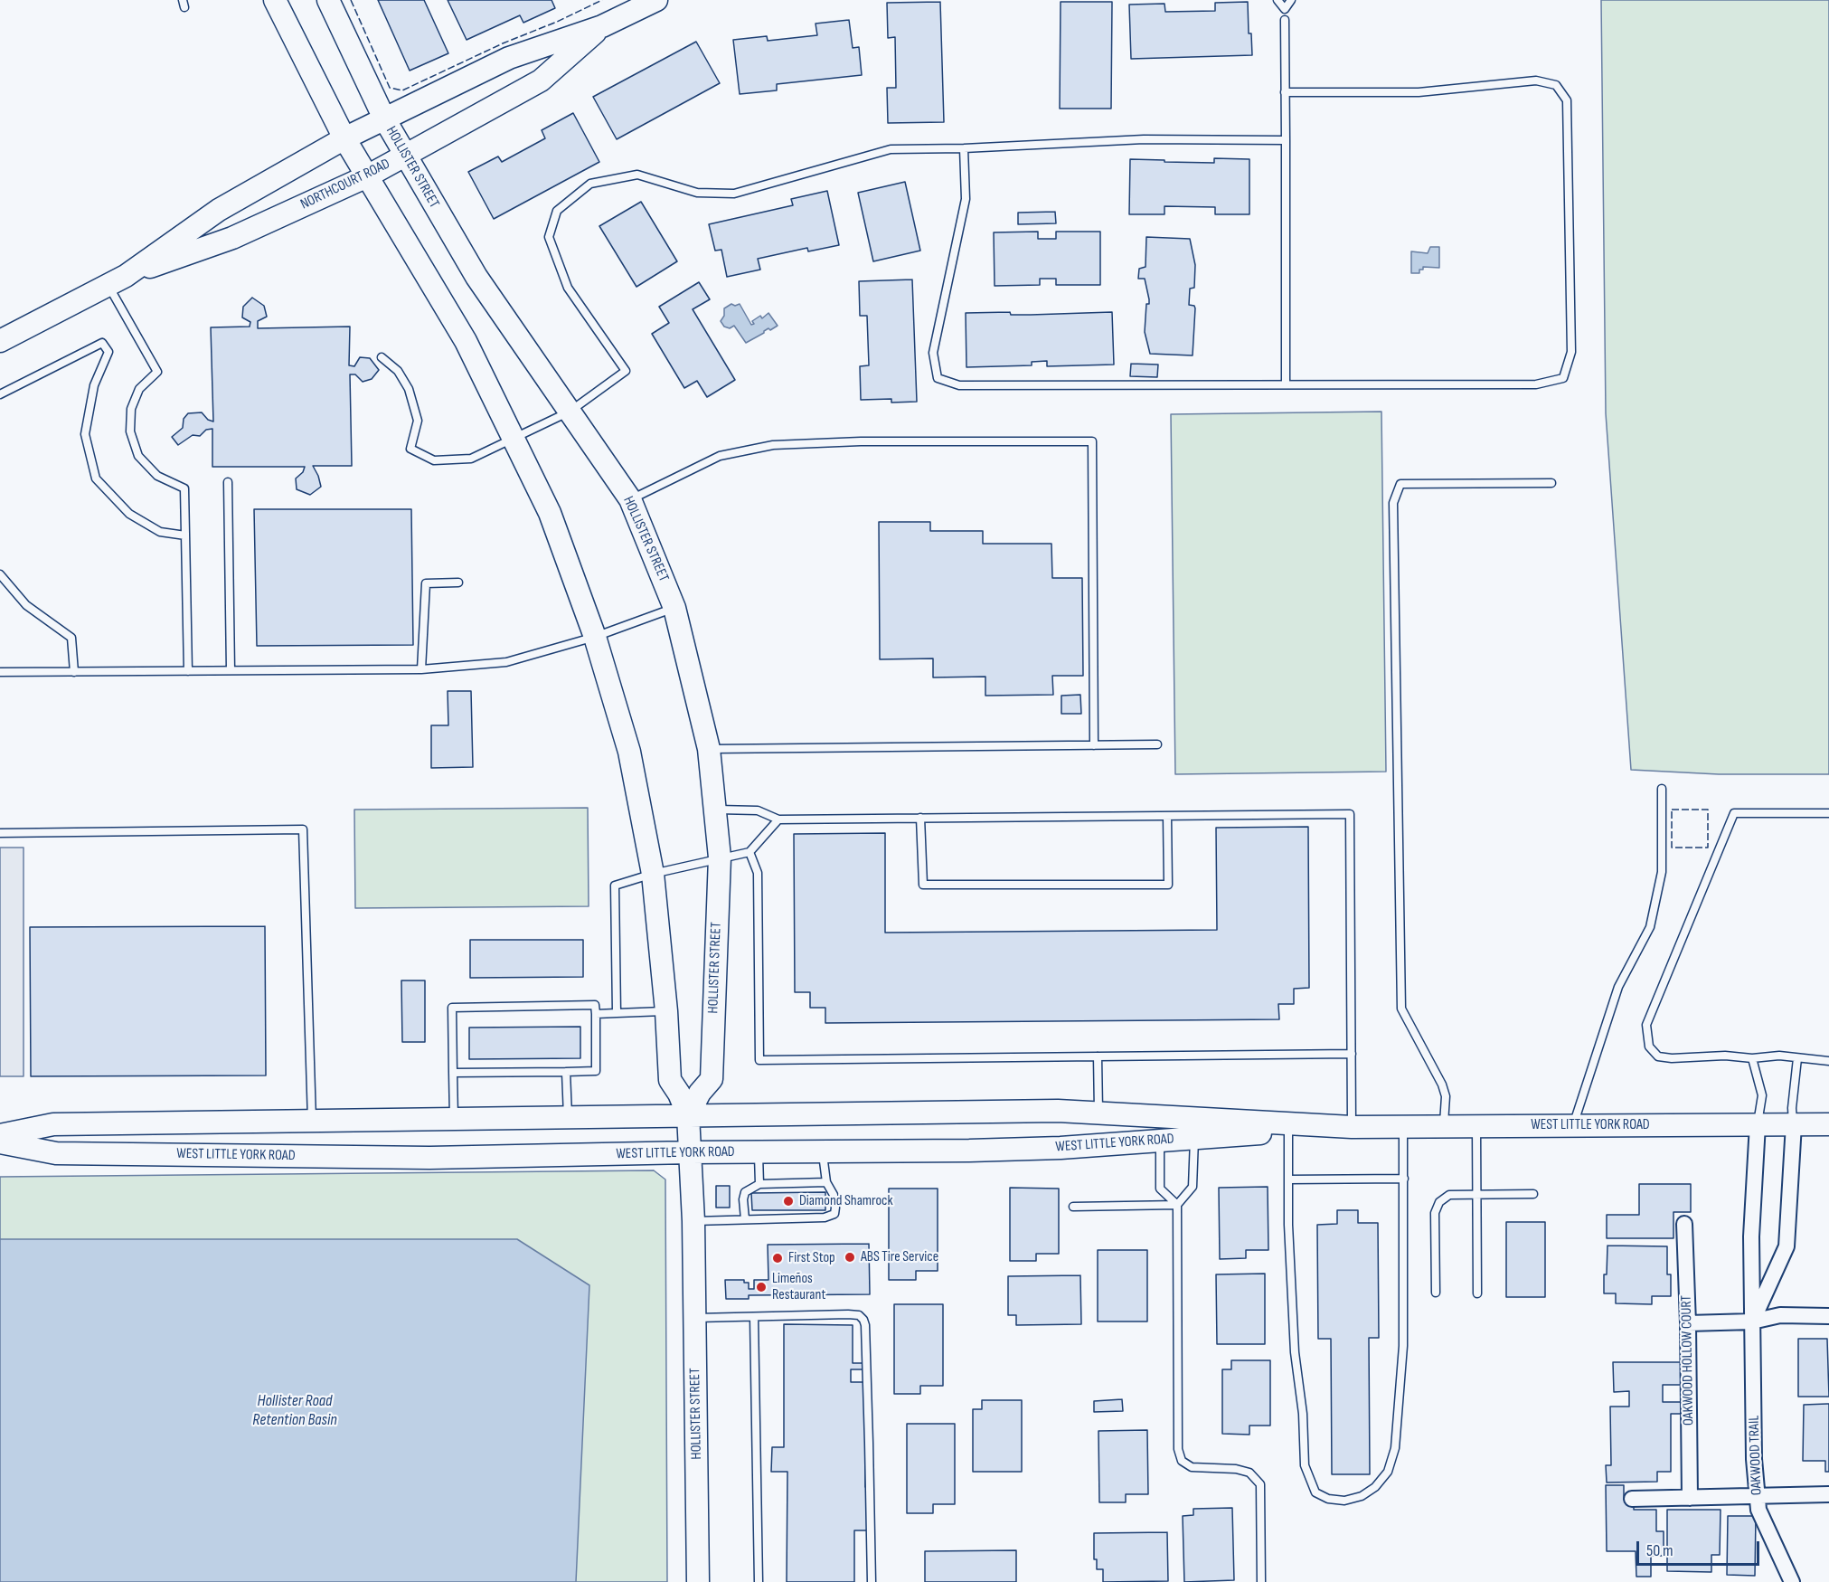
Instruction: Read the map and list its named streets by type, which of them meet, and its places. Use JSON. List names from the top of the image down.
{
  "streets": {
    "main road": ["HOLLISTER STREET", "NORTHCOURT ROAD", "WEST LITTLE YORK ROAD"],
    "street": ["OAKWOOD HOLLOW COURT", "OAKWOOD TRAIL"]
  },
  "crossings": [
    ["HOLLISTER STREET", "NORTHCOURT ROAD"],
    ["HOLLISTER STREET", "WEST LITTLE YORK ROAD"],
    ["WEST LITTLE YORK ROAD", "OAKWOOD TRAIL"]
  ],
  "water": ["Hollister Road Retention Basin"],
  "places": [
    "Diamond Shamrock",
    "ABS Tire Service",
    "First Stop",
    "Limeños Restaurant"
  ],
  "scale_bar": "50 m"
}
